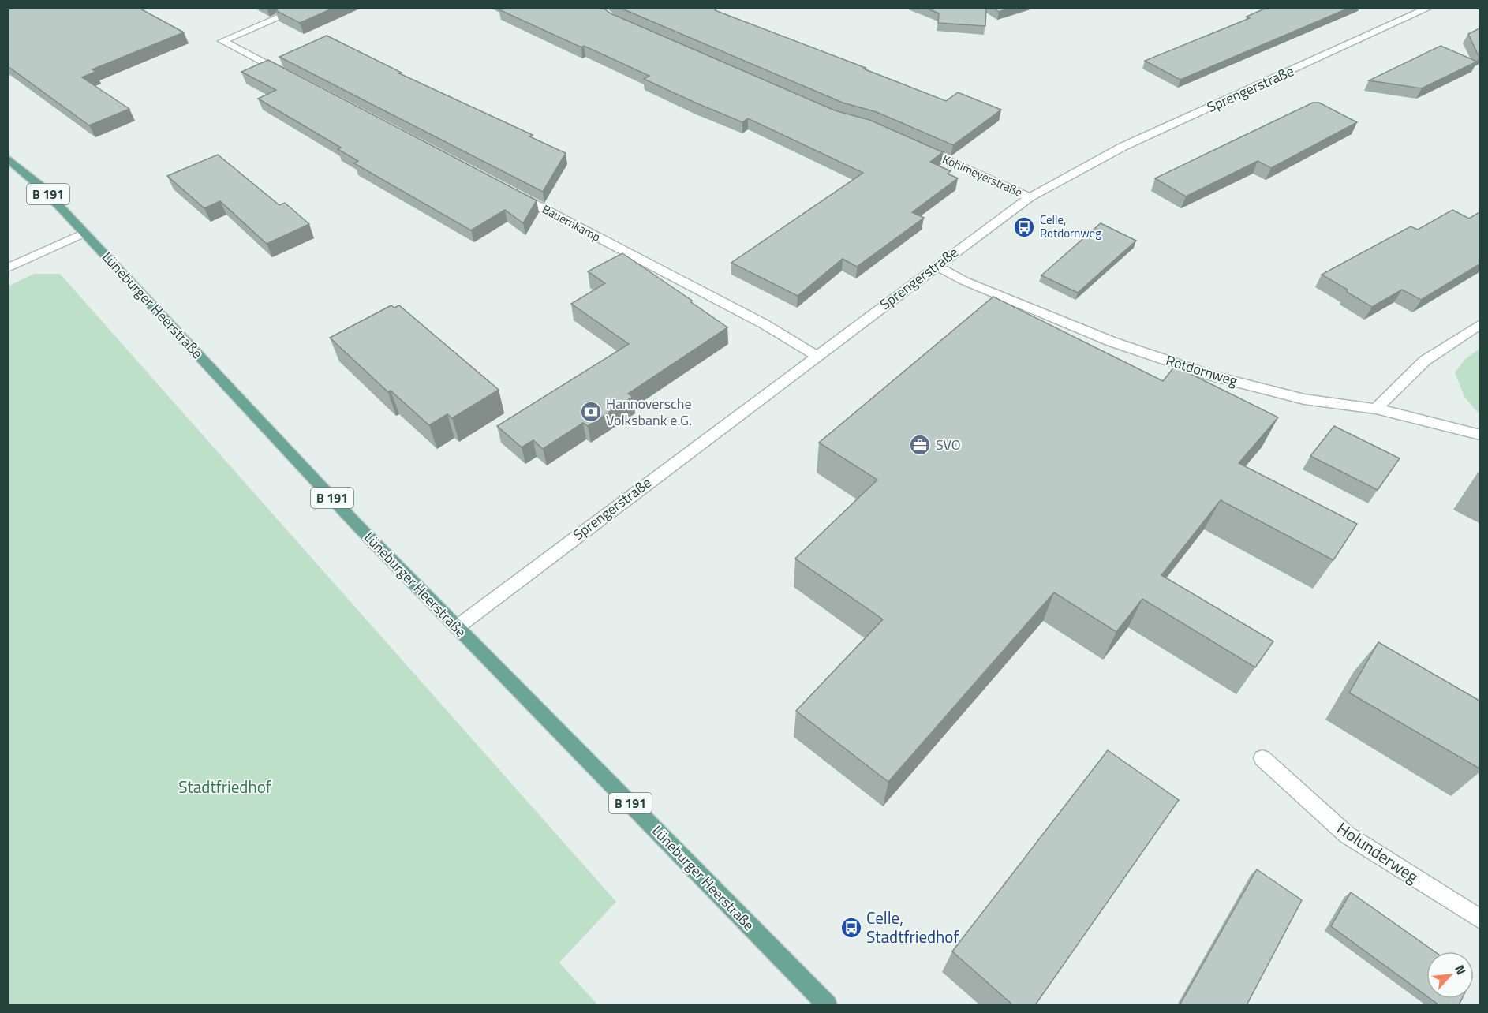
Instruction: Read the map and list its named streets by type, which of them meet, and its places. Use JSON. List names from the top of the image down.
{
  "streets": {
    "main road": ["B 191", "Lüneburger Heerstraße"],
    "street": [
      "Sprengerstraße",
      "Kohlmeyerstraße",
      "Bauernkamp",
      "Rotdornweg",
      "Holunderweg"
    ]
  },
  "crossings": [
    ["Sprengerstraße", "Kohlmeyerstraße"],
    ["Sprengerstraße", "Bauernkamp"],
    ["Sprengerstraße", "Lüneburger Heerstraße"],
    ["Sprengerstraße", "Rotdornweg"]
  ],
  "parks": ["Stadtfriedhof"],
  "places": {
    "bus stop": ["Celle, Rotdornweg", "Celle, Stadtfriedhof"],
    "bank": ["Hannoversche Volksbank e.G."],
    "office": ["SVO"]
  },
  "north": "top right"
}
